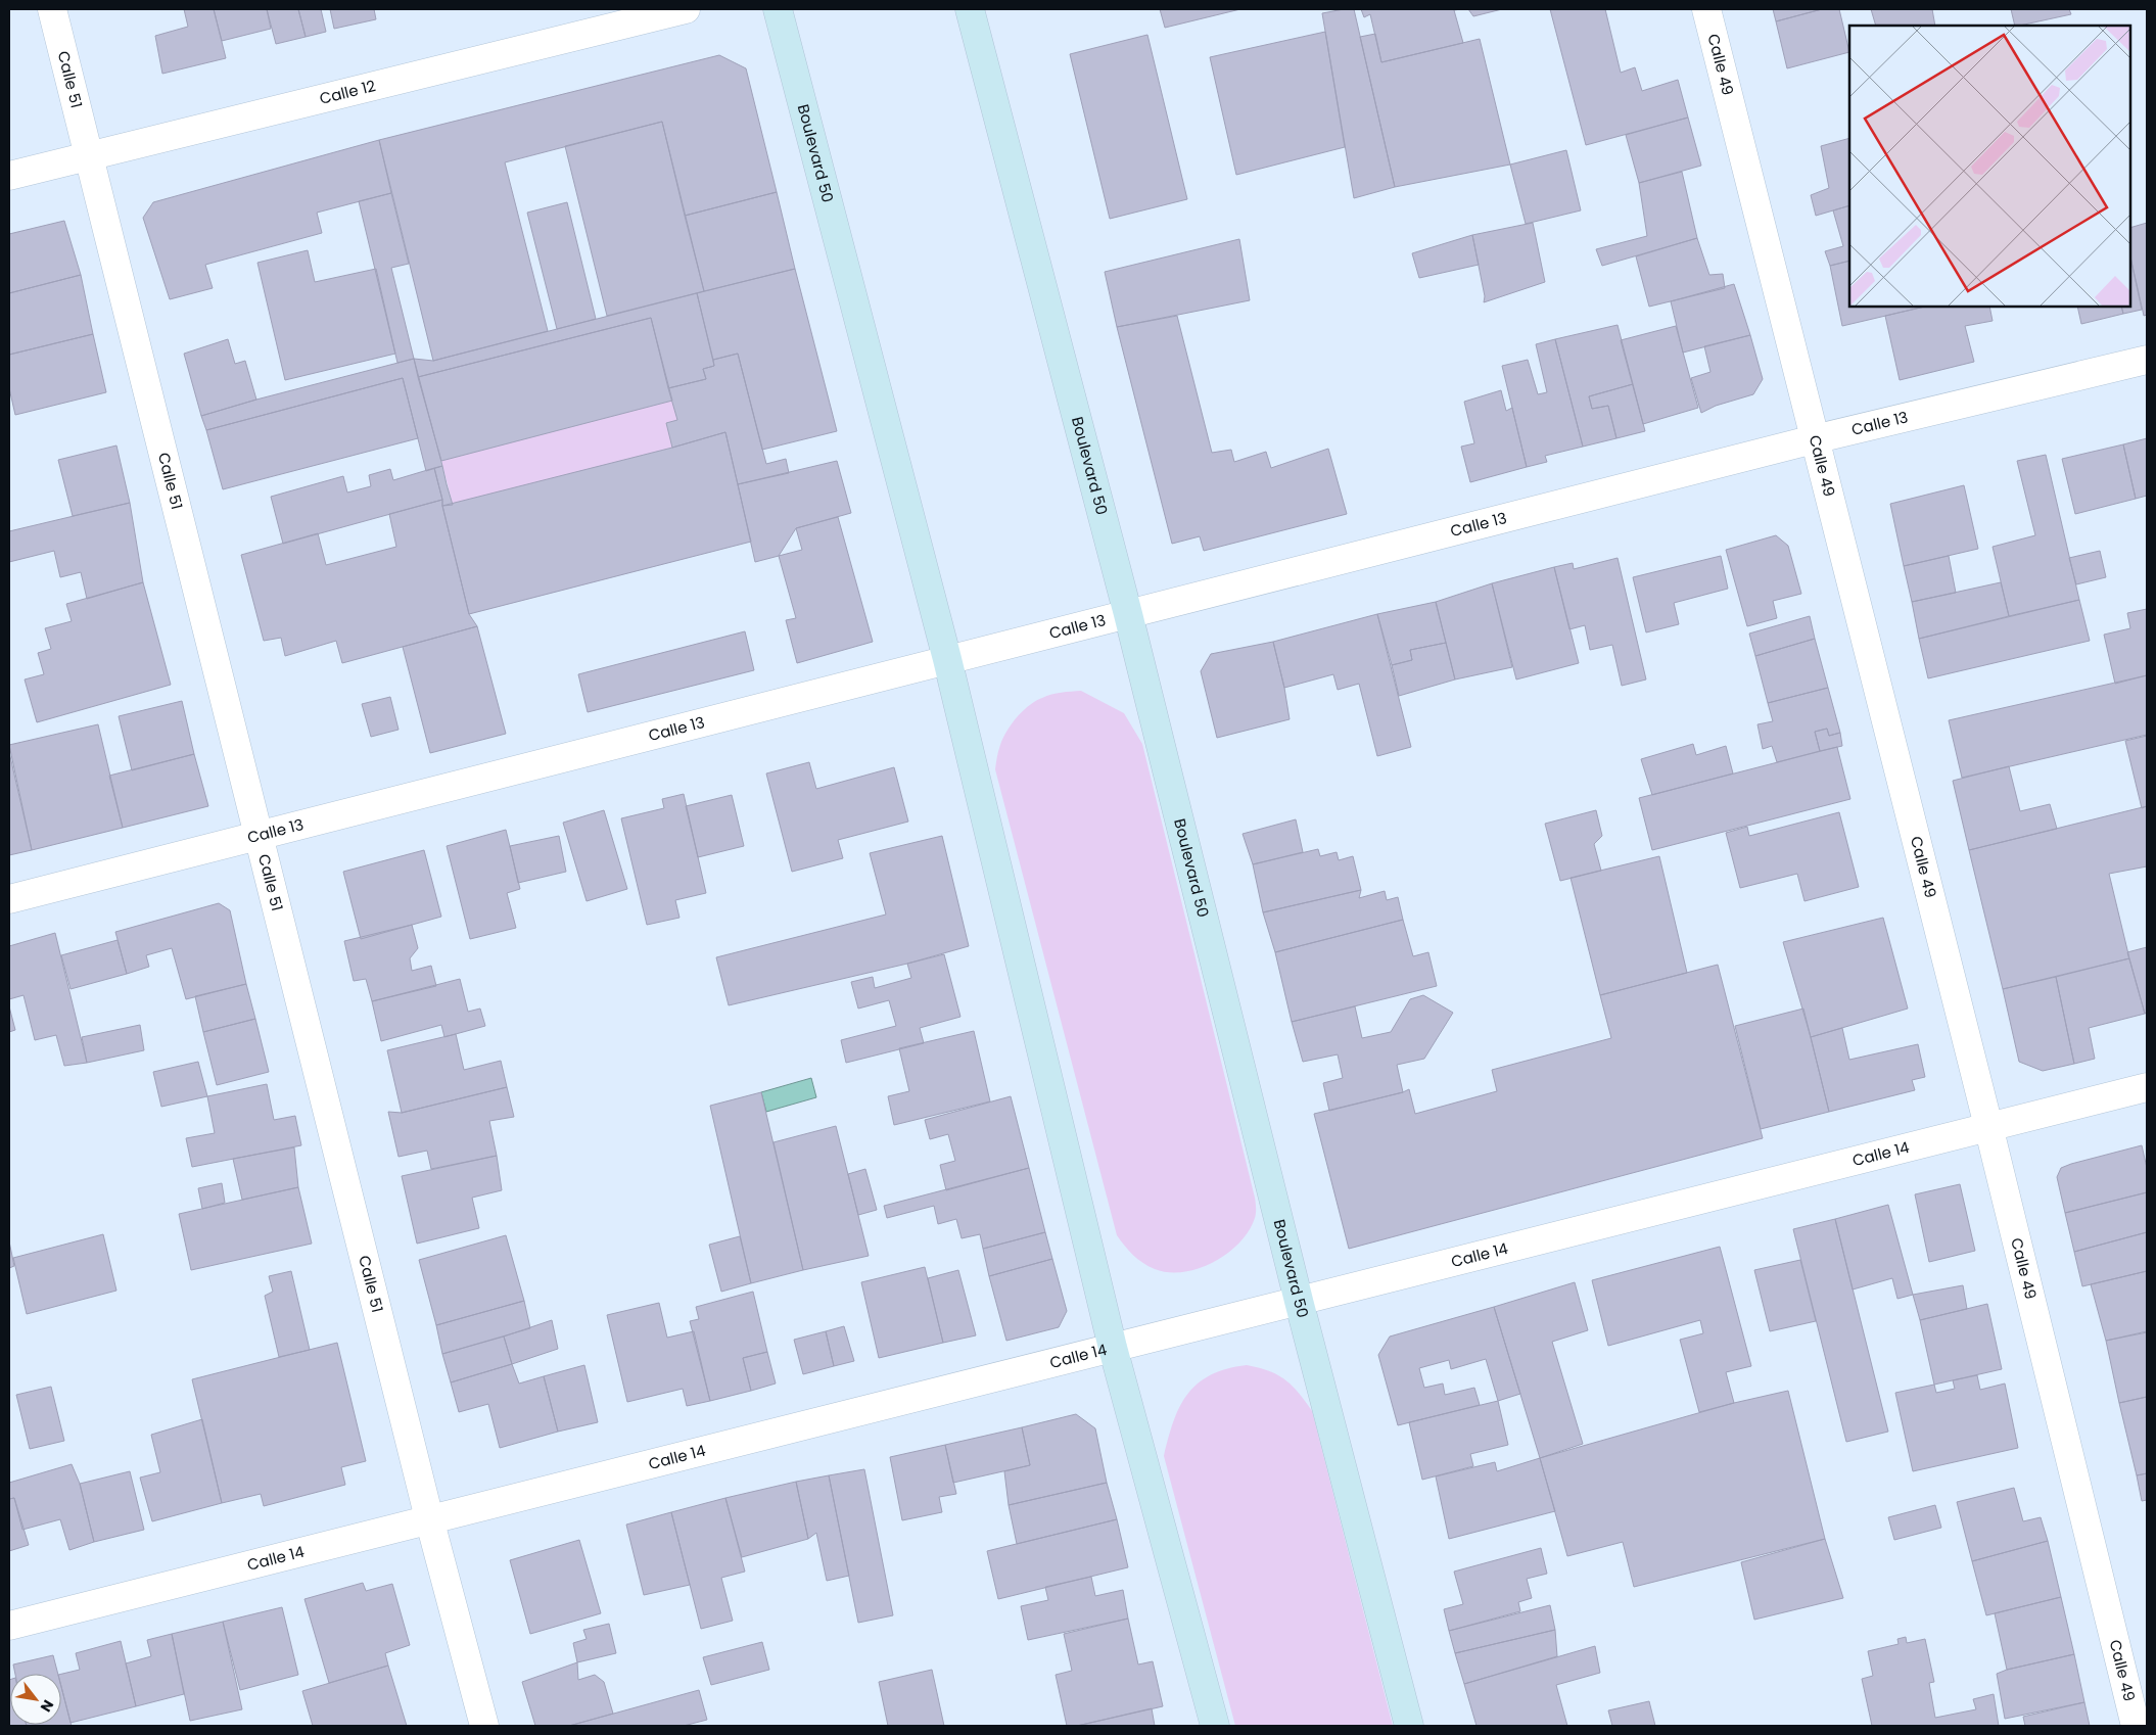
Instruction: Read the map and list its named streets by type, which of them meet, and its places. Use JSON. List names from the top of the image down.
{
  "streets": {
    "main road": ["Boulevard 50"],
    "street": [
      "Calle 49",
      "Calle 51",
      "Calle 12",
      "Calle 13",
      "Calle 14"
    ]
  },
  "crossings": [
    ["Calle 49", "Calle 13"],
    ["Calle 49", "Calle 14"],
    ["Calle 51", "Calle 12"],
    ["Calle 51", "Calle 13"],
    ["Calle 51", "Calle 14"],
    ["Boulevard 50", "Calle 13"],
    ["Boulevard 50", "Calle 14"]
  ],
  "north": "bottom right"
}
